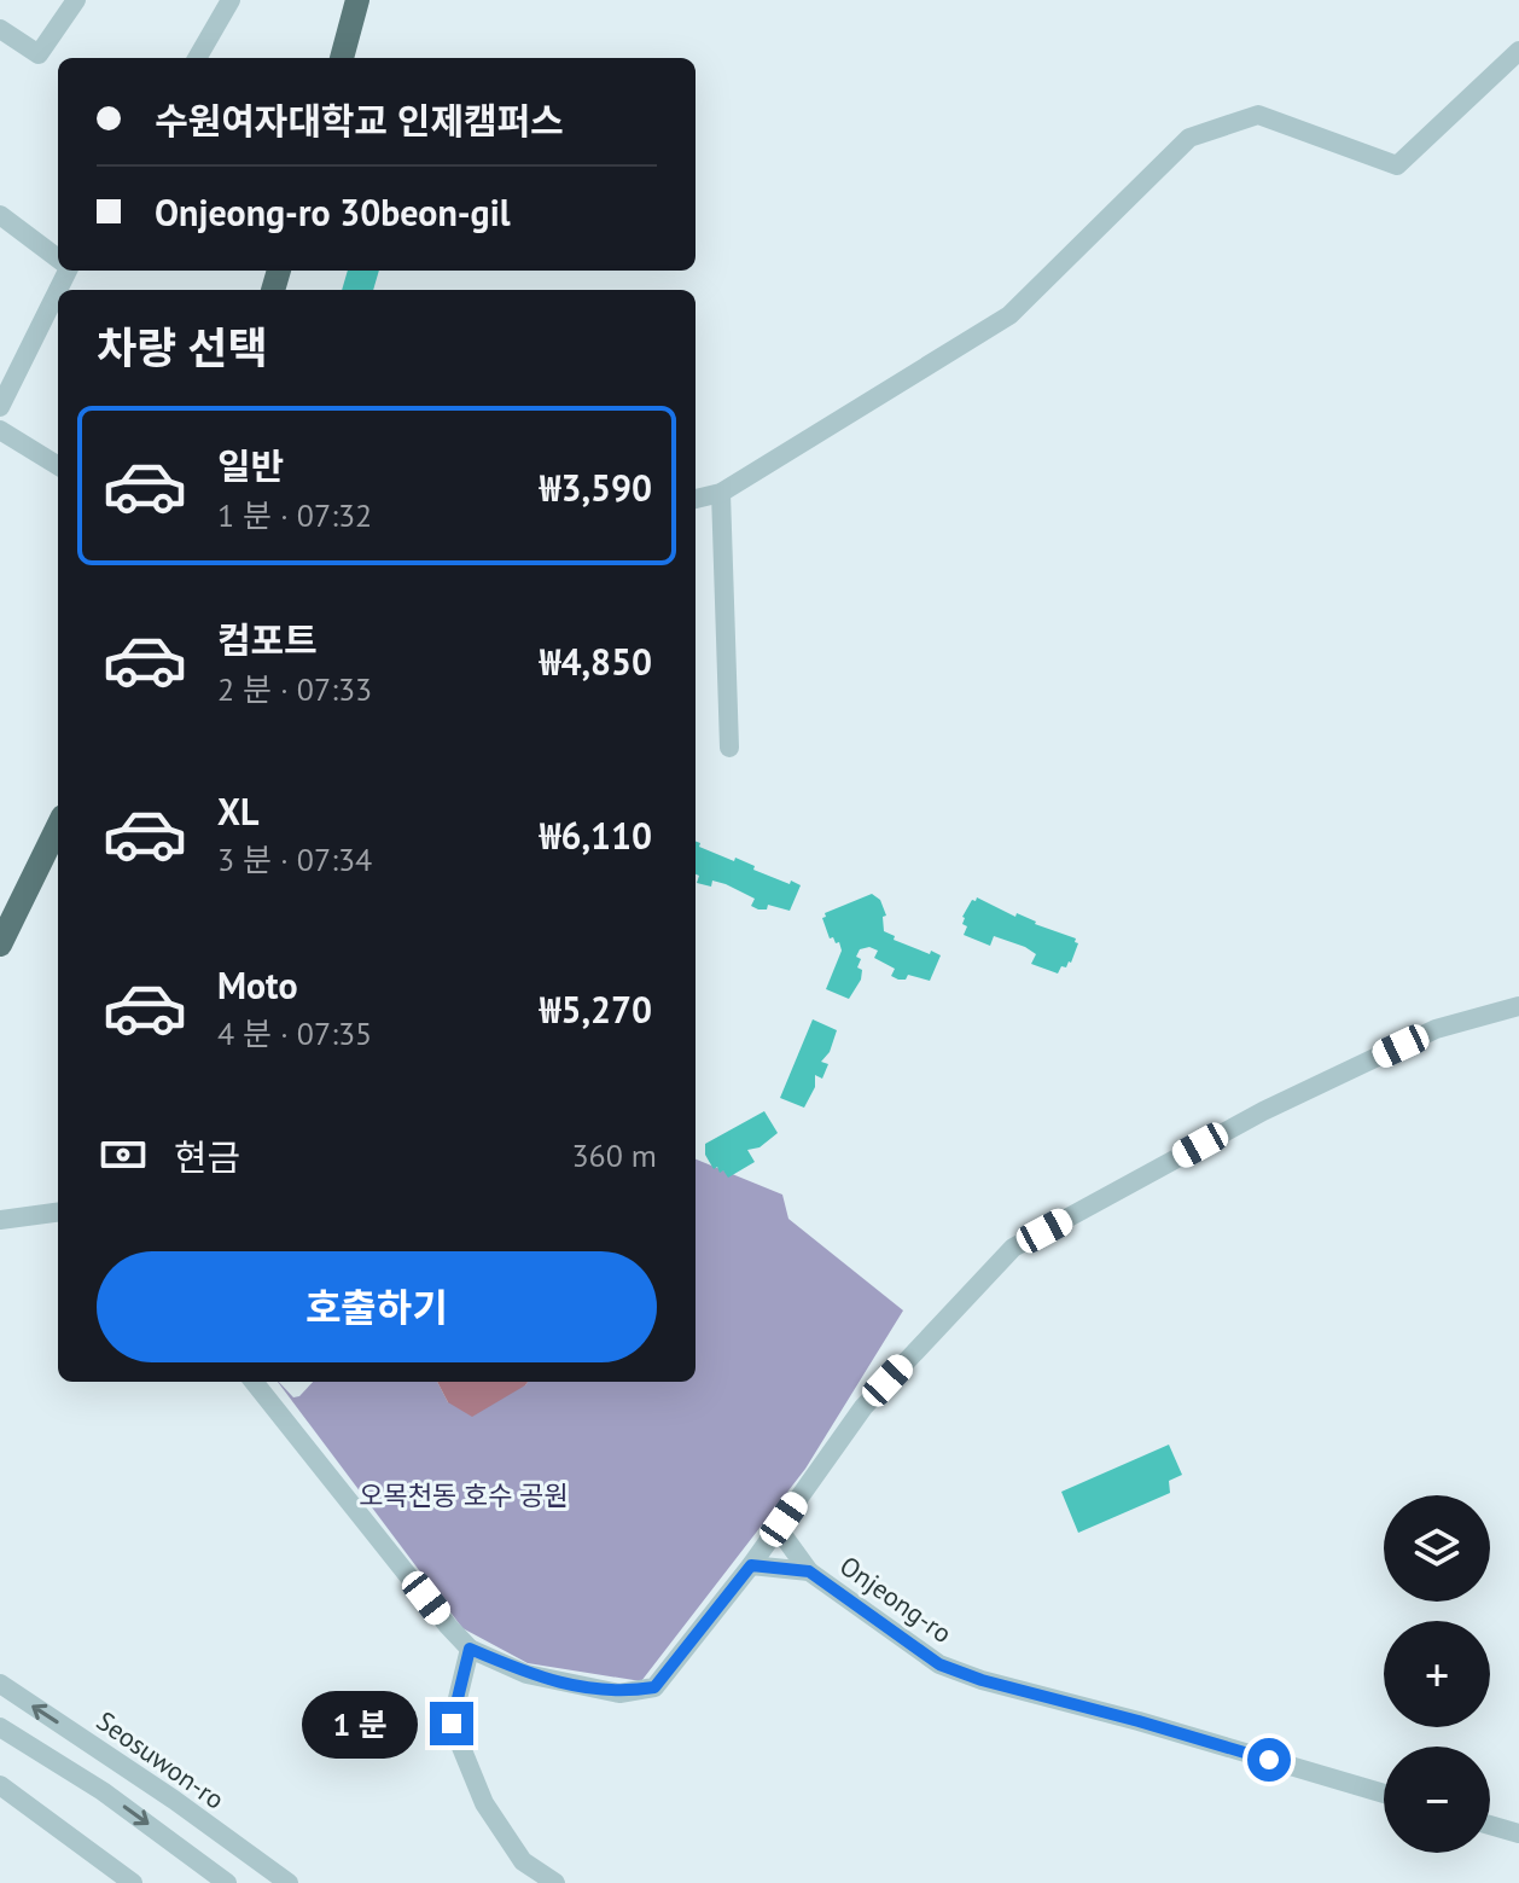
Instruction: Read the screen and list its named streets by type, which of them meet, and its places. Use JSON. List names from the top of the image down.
{
  "streets": {
    "street": ["Onjeong-ro", "Seosuwon-ro"]
  },
  "parks": ["오목천동 호수 공원"],
  "page": {
    "banner": ["수원여자대학교 인제캠퍼스", "Onjeong-ro 30beon-gil"],
    "heading": "차량 선택",
    "list": [
      {
        "name": "일반",
        "note": "1 분 · 07:32",
        "value": "₩3,590"
      },
      {
        "name": "컴포트",
        "note": "2 분 · 07:33",
        "value": "₩4,850"
      },
      {
        "name": "XL",
        "note": "3 분 · 07:34",
        "value": "₩6,110"
      },
      {
        "name": "Moto",
        "note": "4 분 · 07:35",
        "value": "₩5,270"
      }
    ],
    "pay": ["현금", "360 m"],
    "buttons": "호출하기",
    "map_buttons": ["+", "−"],
    "bubble": "1 분"
  }
}
